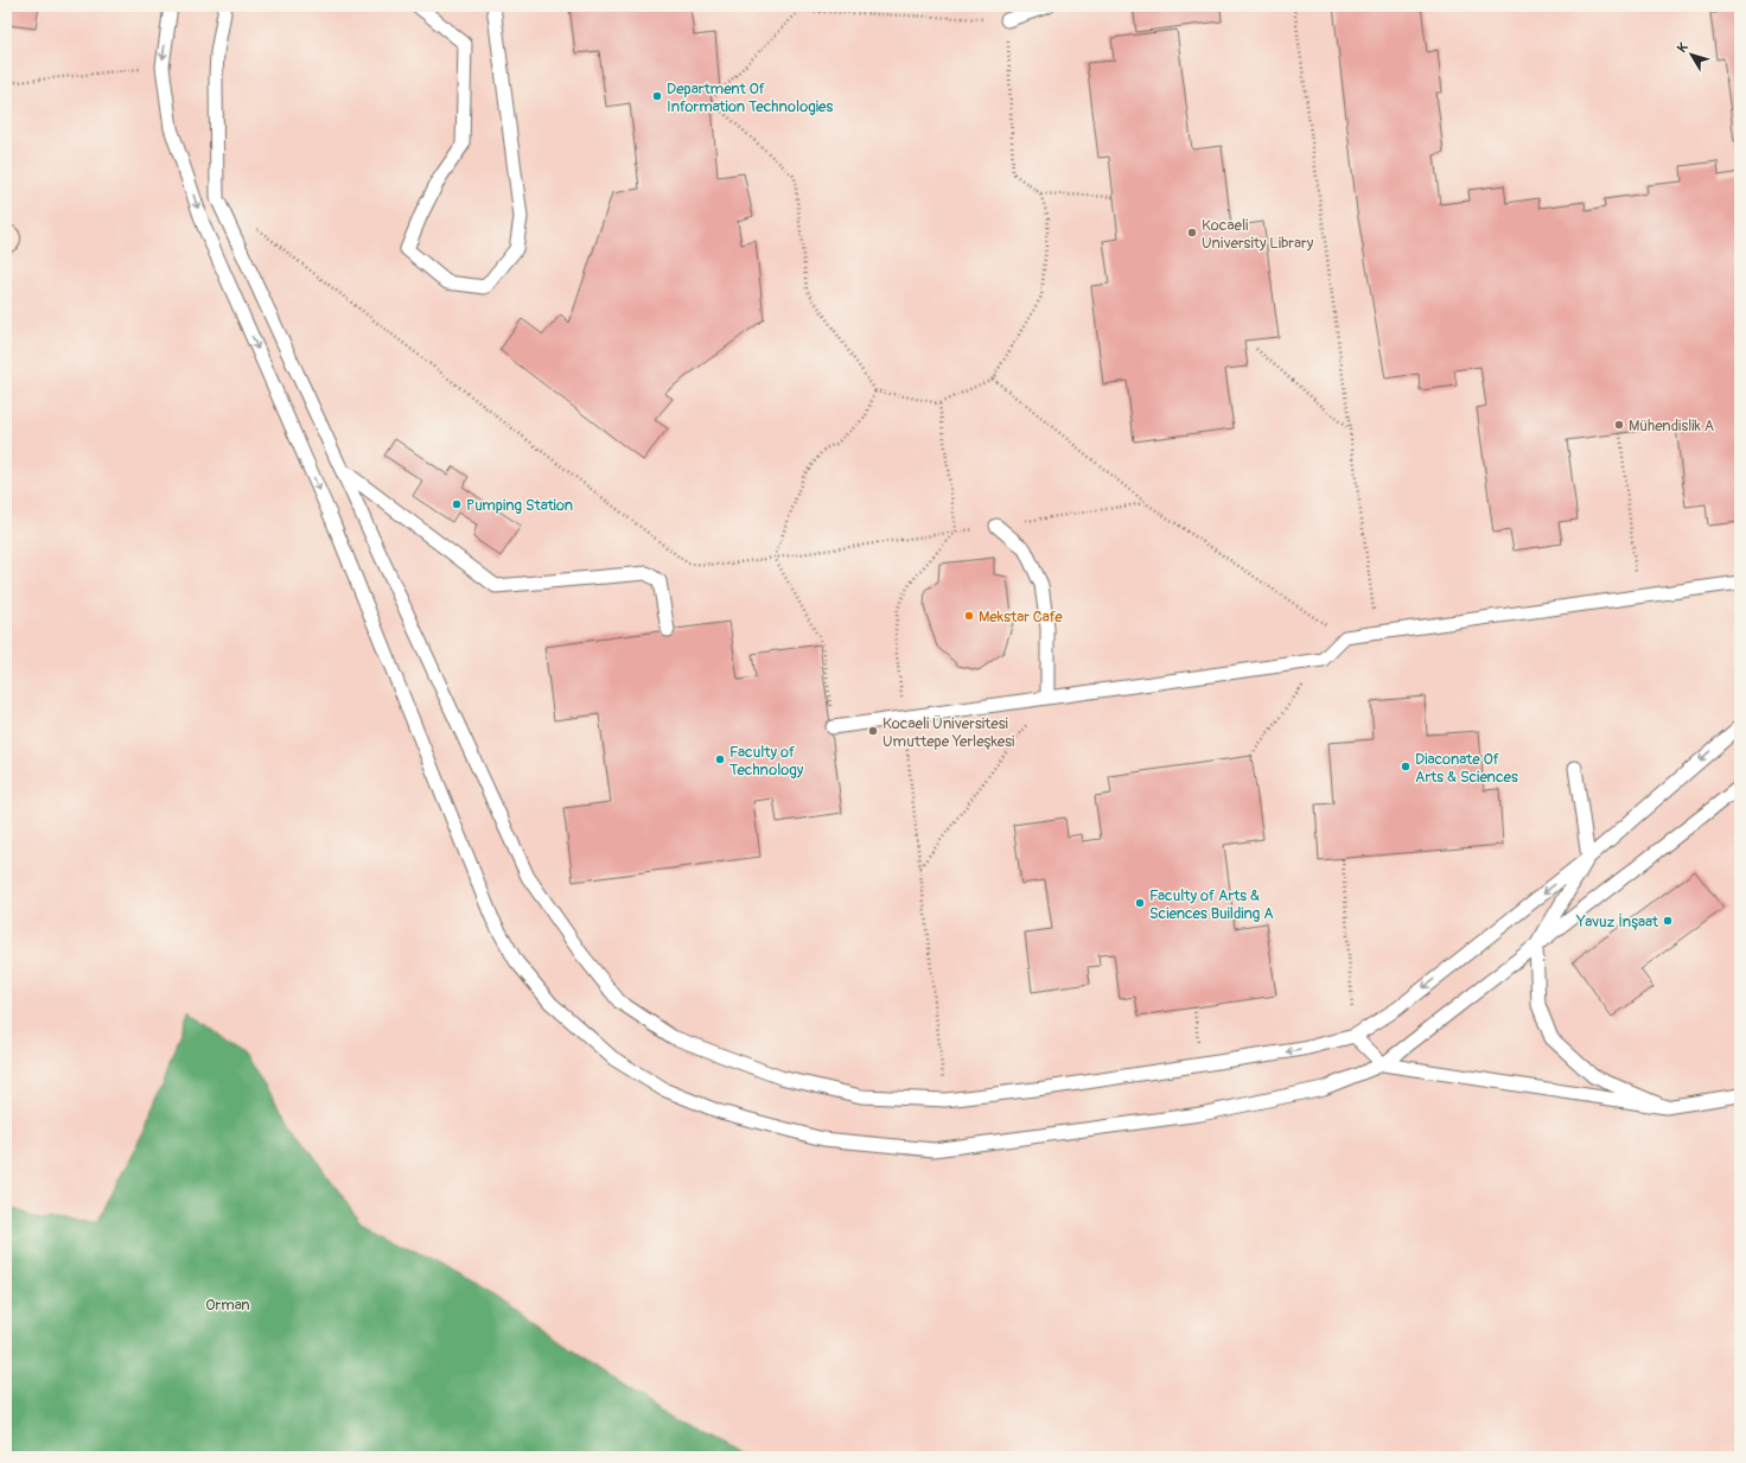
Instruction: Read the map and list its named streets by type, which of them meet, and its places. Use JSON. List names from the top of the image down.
{
  "parks": ["Orman"],
  "places": [
    "Department Of Information Technologies",
    "Kocaeli University Library",
    "Mühendislik A",
    "Pumping Station",
    "Mekstar Cafe",
    "Kocaeli Üniversitesi Umuttepe Yerleşkesi",
    "Faculty of Technology",
    "Diaconate Of Arts & Sciences",
    "Faculty of Arts & Sciences Building A",
    "Yavuz İnşaat"
  ],
  "north": "top left"
}
